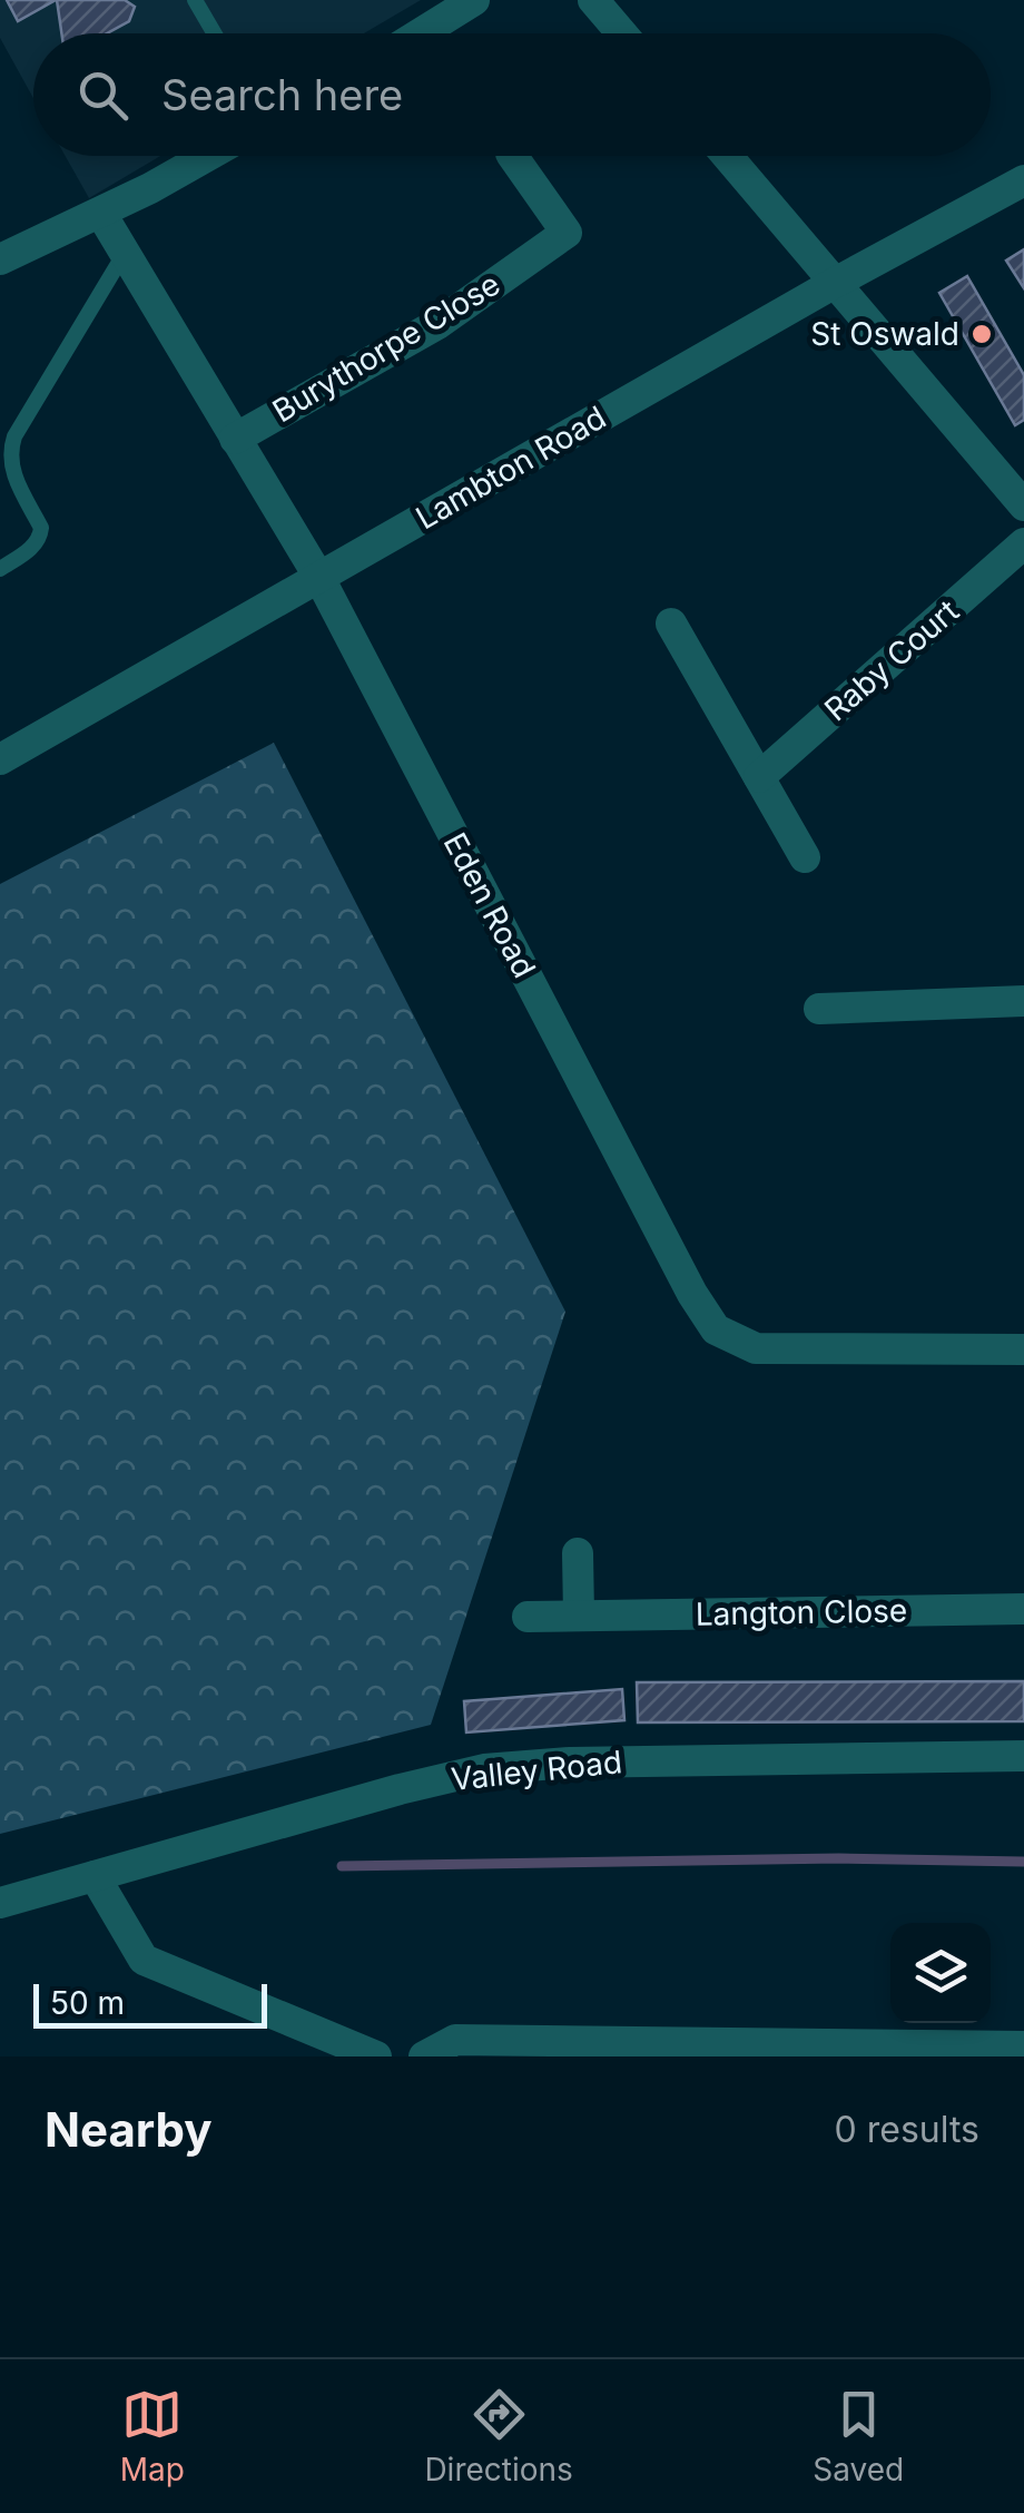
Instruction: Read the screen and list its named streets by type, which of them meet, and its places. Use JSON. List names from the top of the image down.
{
  "streets": {
    "street": [
      "Burythorpe Close",
      "Lambton Road",
      "Raby Court",
      "Eden Road",
      "Langton Close",
      "Valley Road"
    ]
  },
  "crossings": [
    ["Burythorpe Close", "Eden Road"],
    ["Lambton Road", "Eden Road"]
  ],
  "places": ["St Oswald"],
  "scale_bar": "50 m",
  "page": {
    "search": "Search here",
    "scale": "50 m",
    "heading": ["Nearby", "0 results"],
    "nav": ["Map", "Directions", "Saved"]
  }
}
